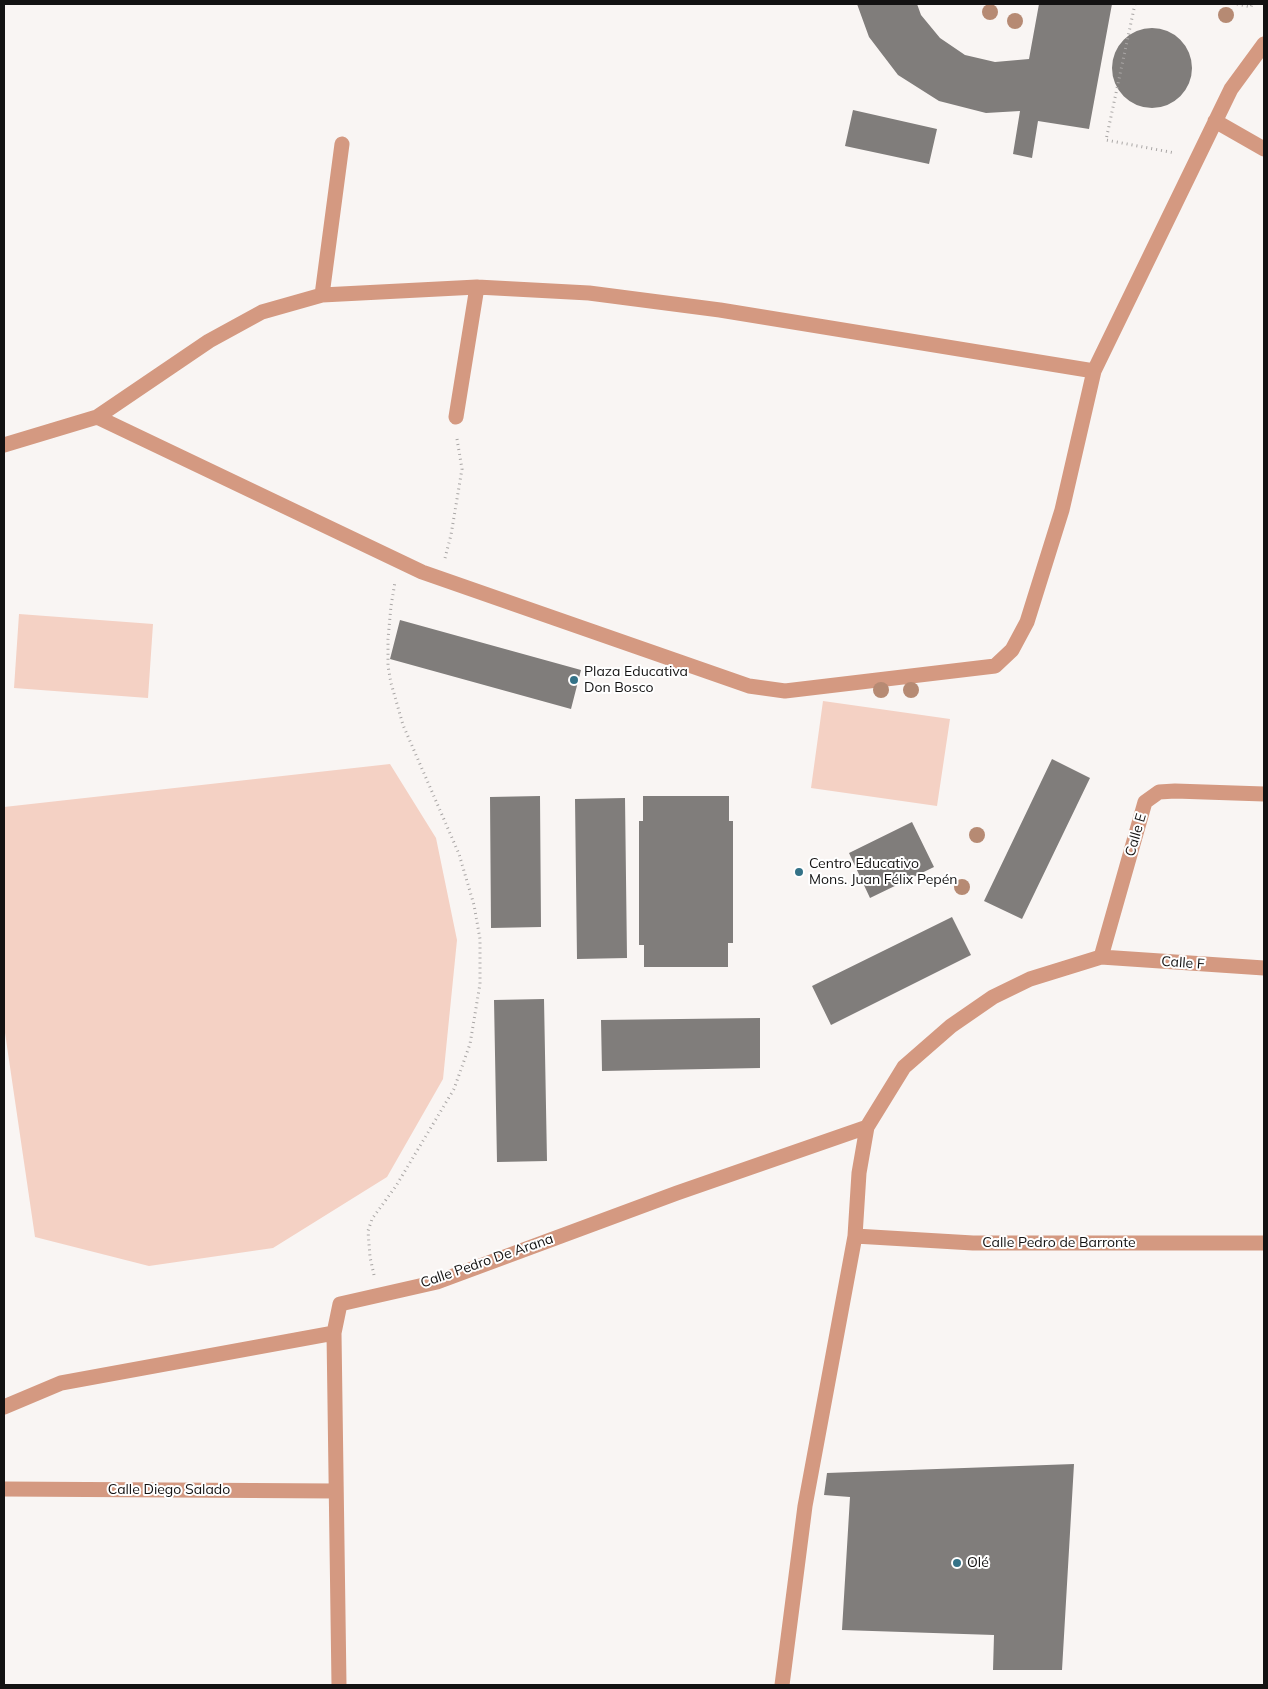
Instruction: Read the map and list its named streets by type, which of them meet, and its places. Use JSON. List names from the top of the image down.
{
  "streets": {
    "street": [
      "Calle E",
      "Calle F",
      "Calle Pedro de Barronte",
      "Calle Pedro De Arana",
      "Calle Diego Salado"
    ]
  },
  "crossings": [
    ["Calle E", "Calle F"]
  ],
  "places": ["Plaza Educativa Don Bosco", "Centro Educativo Mons. Juan Félix Pepén", "Olé"]
}
